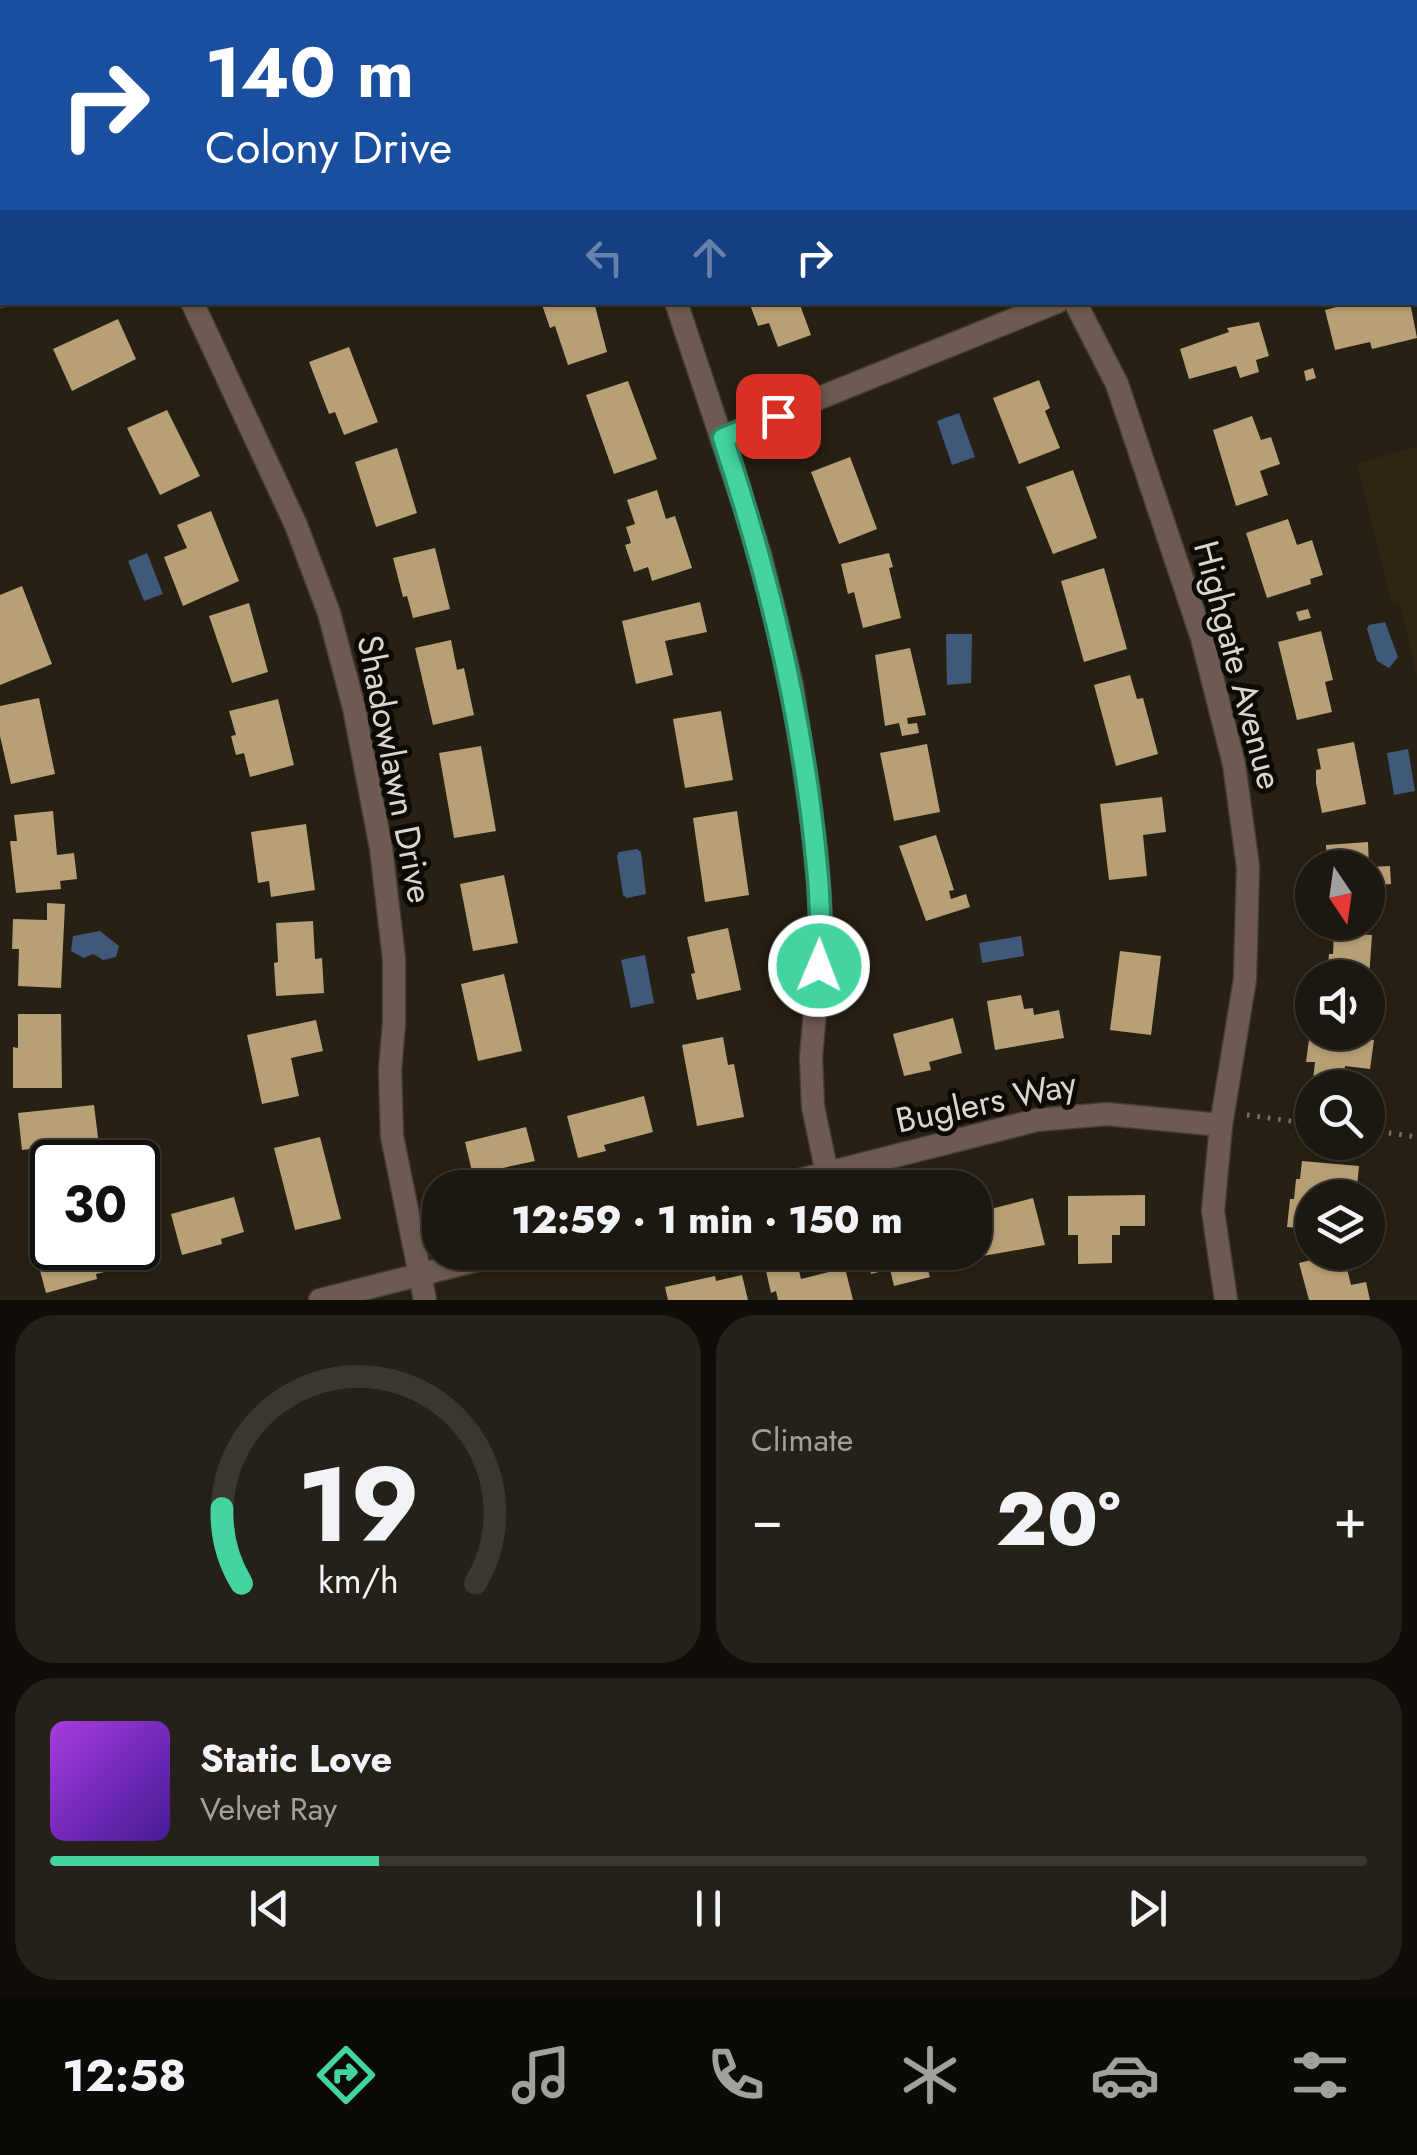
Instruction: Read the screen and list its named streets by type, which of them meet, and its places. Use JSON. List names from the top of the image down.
{
  "streets": {
    "street": ["Highgate Avenue", "Shadowlawn Drive", "Buglers Way"]
  },
  "crossings": [
    ["Highgate Avenue", "Buglers Way"]
  ],
  "north": "bottom",
  "page": {
    "turn": ["140 m", "Colony Drive"],
    "limit": "30",
    "trip": "12:59 · 1 min · 150 m",
    "tile": "Climate",
    "heat": ["−", "20°", "+"],
    "song": ["Static Love", "Velvet Ray"],
    "tabs": "12:58",
    "gauge": ["19", "km/h"]
  }
}
